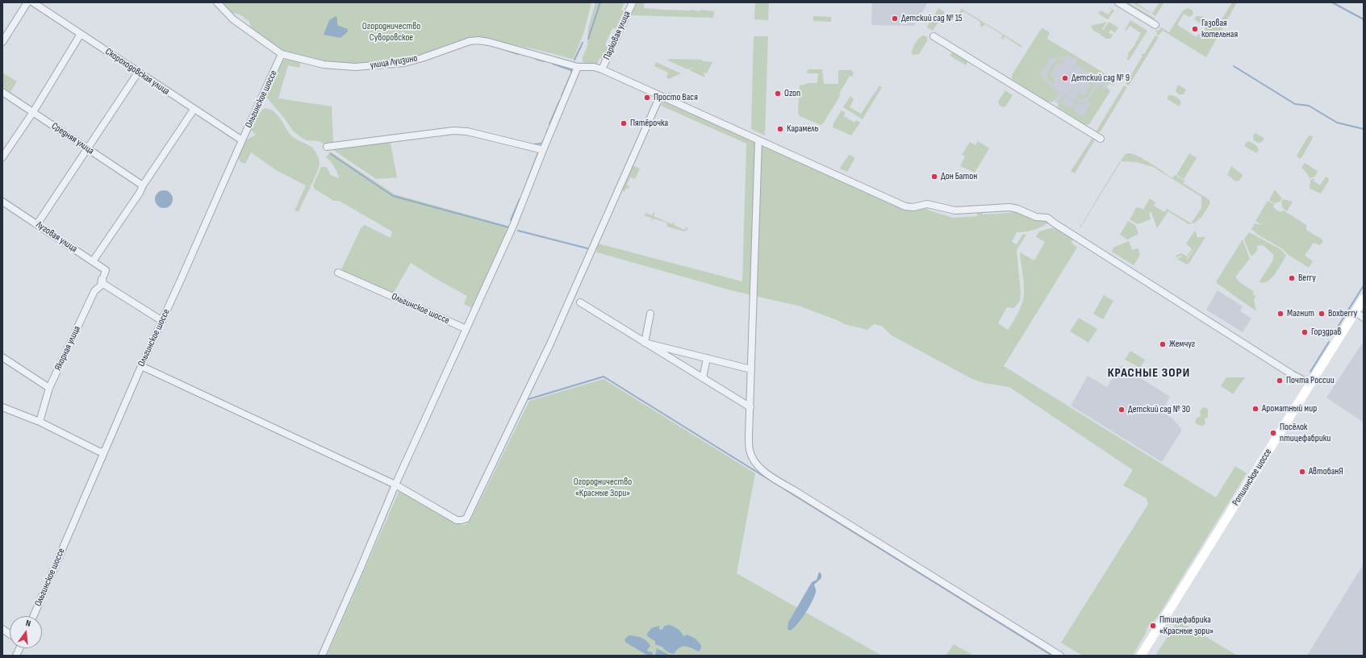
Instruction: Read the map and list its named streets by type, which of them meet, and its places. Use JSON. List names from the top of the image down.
{
  "streets": {
    "main road": ["Ропшинское шоссе"],
    "street": [
      "Парковая улица",
      "улица Луизино",
      "Скороходовская улица",
      "Ольгинское шоссе",
      "Средняя улица",
      "Луговая улица",
      "Якорная улица"
    ]
  },
  "crossings": [
    ["Парковая улица", "улица Луизино"],
    ["улица Луизино", "Ольгинское шоссе"],
    ["улица Луизино", "Ропшинское шоссе"],
    ["Скороходовская улица", "Ольгинское шоссе"],
    ["Ольгинское шоссе", "Луговая улица"],
    ["Луговая улица", "Якорная улица"]
  ],
  "districts": ["КРАСНЫЕ ЗОРИ"],
  "parks": ["Огородничество Суворовское", "Огородничество «Красные Зори»"],
  "places": [
    "Детский сад № 15",
    "Газовая котельная",
    "Детский сад № 9",
    "Ozon",
    "Просто Вася",
    "Пятёрочка",
    "Карамель",
    "Дон Батон",
    "Berry",
    "Магнит",
    "Boxberry",
    "Горздрав",
    "Жемчуг",
    "Почта России",
    "Ароматный мир",
    "Детский сад № 30",
    "Посёлок птицефабрики",
    "АвтобанЯ",
    "Птицефабрика «Красные зори»"
  ],
  "north": "top"
}
